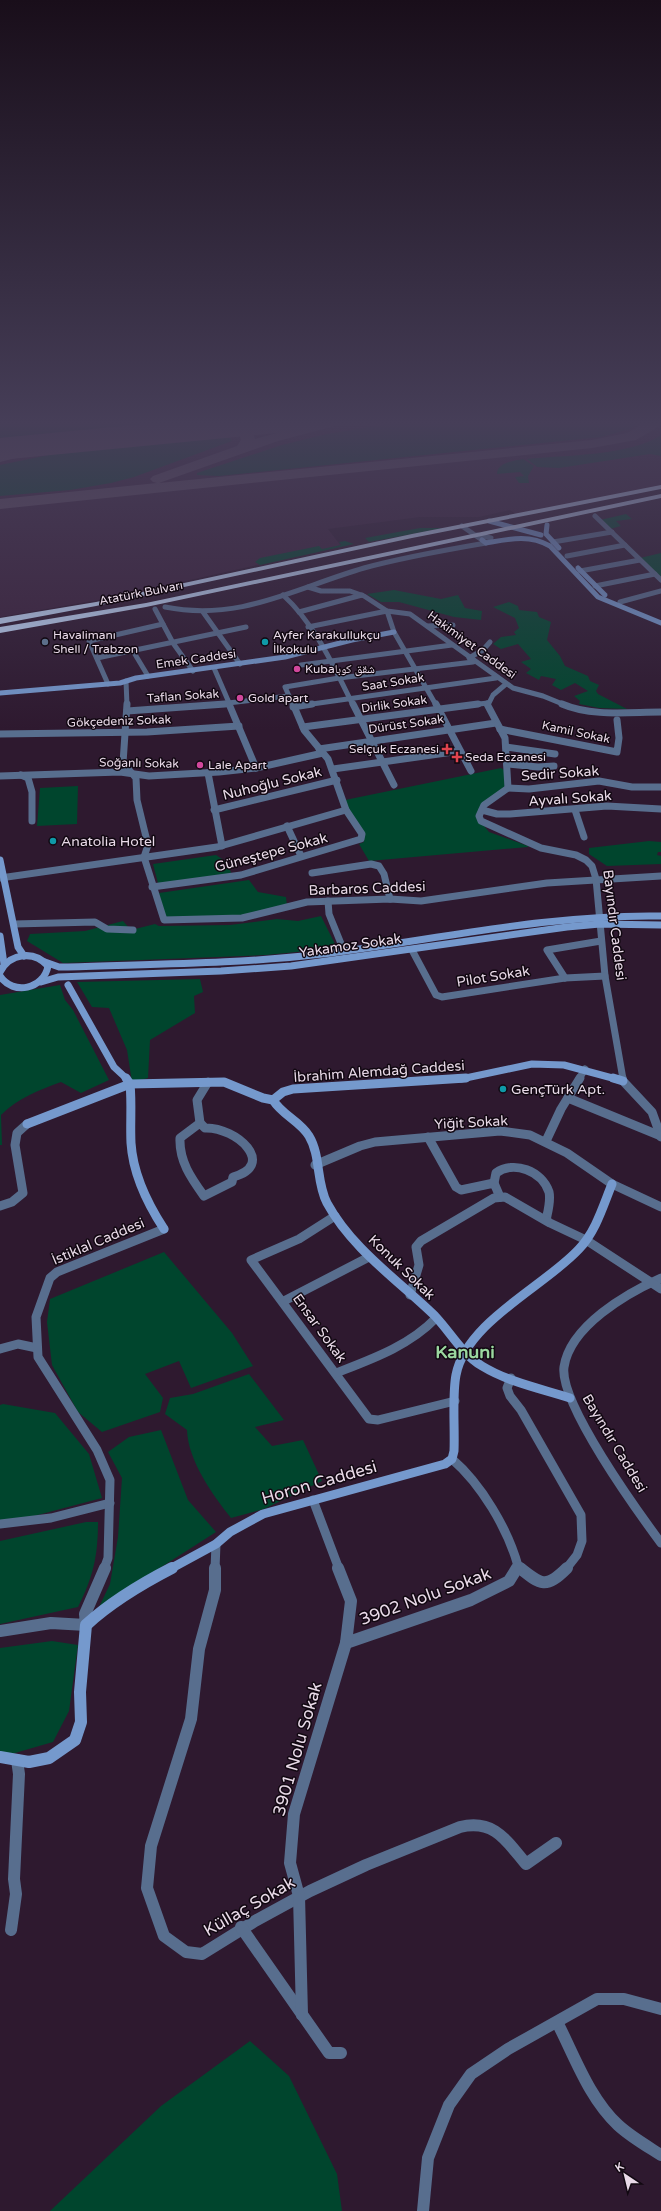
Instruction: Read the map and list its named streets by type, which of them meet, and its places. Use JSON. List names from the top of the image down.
{
  "streets": {
    "highway": ["Atatürk Bulvarı"],
    "street": [
      "Hakimiyet Caddesi",
      "Emek Caddesi",
      "Saat Sokak",
      "Taflan Sokak",
      "Dirlik Sokak",
      "Gökçedeniz Sokak",
      "Dürüst Sokak",
      "Kamil Sokak",
      "Soğanlı Sokak",
      "Sedir Sokak",
      "Nuhoğlu Sokak",
      "Ayvalı Sokak",
      "Güneştepe Sokak",
      "Barbaros Caddesi",
      "Bayındır Caddesi",
      "Yakamoz Sokak",
      "Pilot Sokak",
      "İbrahim Alemdağ Caddesi",
      "Yiğit Sokak",
      "İstiklal Caddesi",
      "Konuk Sokak",
      "Ensar Sokak",
      "Horon Caddesi",
      "3902 Nolu Sokak",
      "3901 Nolu Sokak",
      "Küllaç Sokak"
    ]
  },
  "crossings": [
    ["Hakimiyet Caddesi", "Saat Sokak"],
    ["Dürüst Sokak", "Kamil Sokak"],
    ["Dürüst Sokak", "Soğanlı Sokak"],
    ["Ayvalı Sokak", "Bayındır Caddesi"],
    ["Güneştepe Sokak", "Barbaros Caddesi"],
    ["Barbaros Caddesi", "Bayındır Caddesi"],
    ["Bayındır Caddesi", "Yakamoz Sokak"],
    ["Bayındır Caddesi", "Pilot Sokak"],
    ["Bayındır Caddesi", "İbrahim Alemdağ Caddesi"],
    ["Bayındır Caddesi", "Konuk Sokak"],
    ["Yakamoz Sokak", "Pilot Sokak"],
    ["İbrahim Alemdağ Caddesi", "Konuk Sokak"],
    ["Yiğit Sokak", "Konuk Sokak"],
    ["İstiklal Caddesi", "Horon Caddesi"],
    ["Konuk Sokak", "Ensar Sokak"],
    ["Horon Caddesi", "3901 Nolu Sokak"],
    ["Horon Caddesi", "Küllaç Sokak"],
    ["3902 Nolu Sokak", "3901 Nolu Sokak"],
    ["3901 Nolu Sokak", "Küllaç Sokak"]
  ],
  "districts": ["Kanuni"],
  "places": {
    "other": [
      "Havalimanı Shell / Trabzon",
      "Ayfer Karakullukçu İlkokulu",
      "Kubaشقق كوبا",
      "Gold apart",
      "Lale Apart",
      "Anatolia Hotel",
      "GençTürk Apt."
    ],
    "health": ["Selçuk Eczanesi", "Seda Eczanesi"]
  },
  "north": "top left"
}
